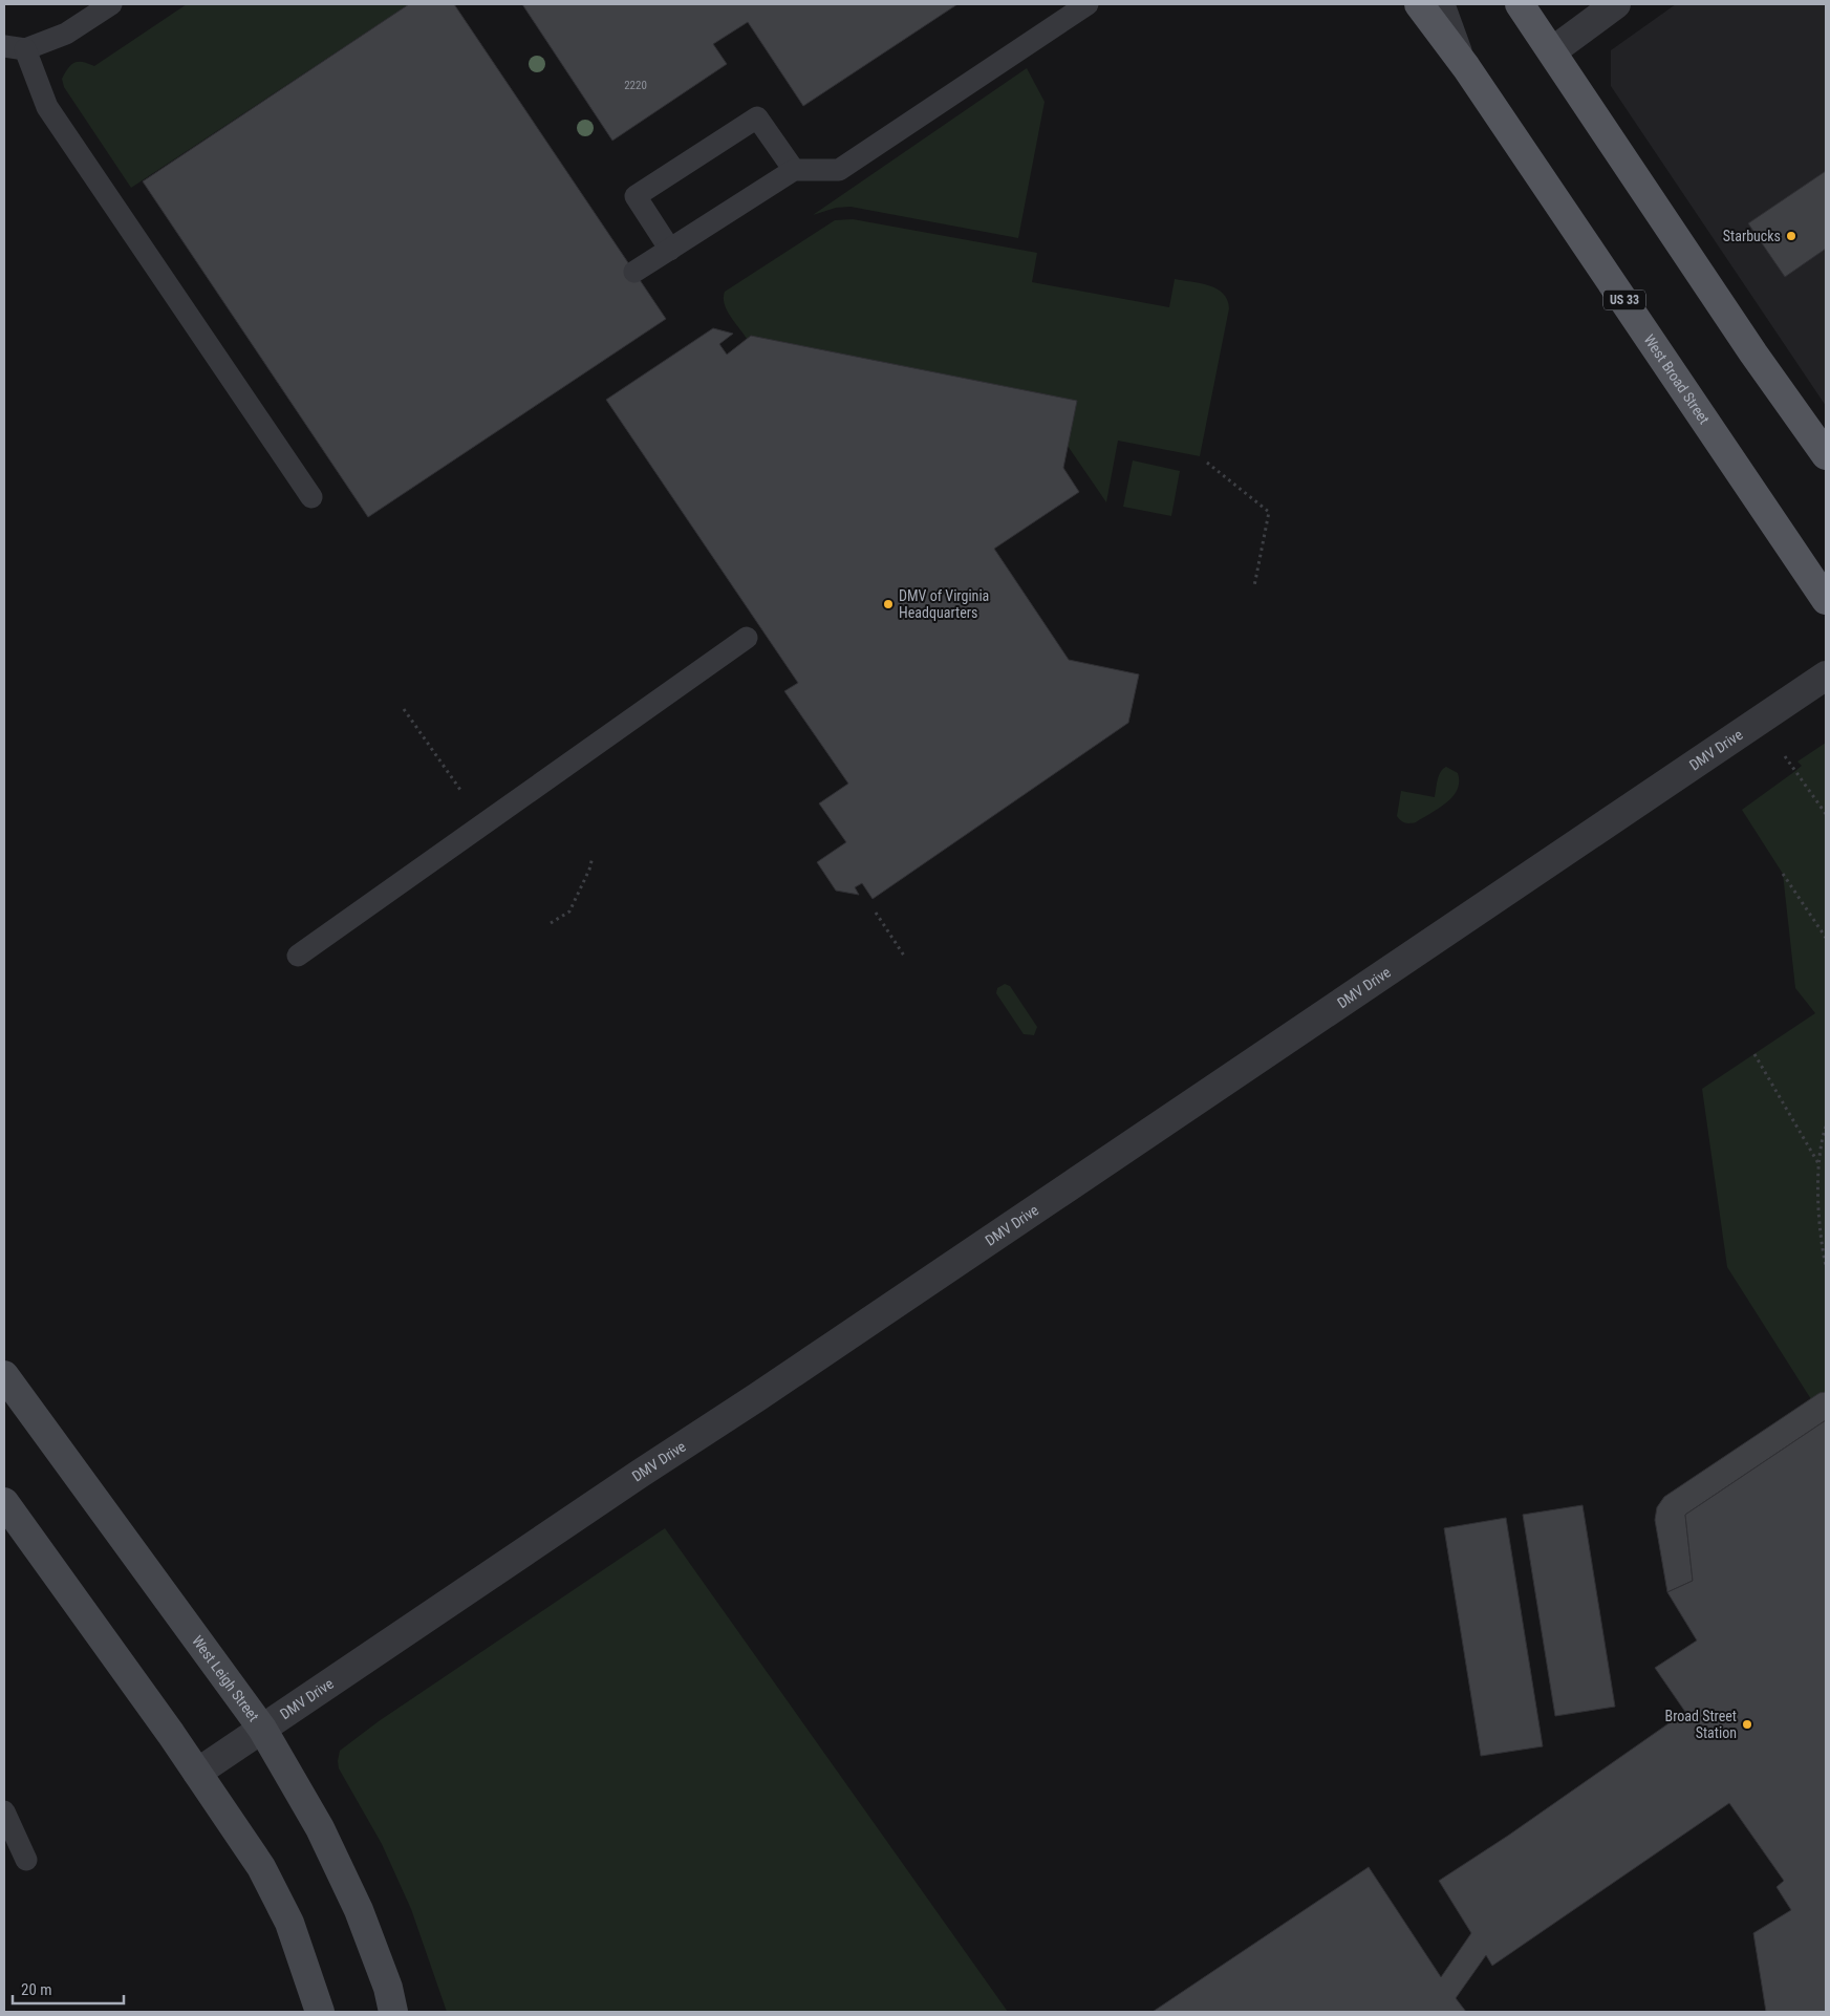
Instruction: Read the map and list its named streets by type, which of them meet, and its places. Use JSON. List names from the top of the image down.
{
  "streets": {
    "main road": ["US 33", "West Broad Street"],
    "street": ["DMV Drive", "West Leigh Street"]
  },
  "crossings": [
    ["DMV Drive", "West Leigh Street"]
  ],
  "places": ["Starbucks", "DMV of Virginia Headquarters", "Broad Street Station"],
  "house_numbers": ["2220"],
  "scale_bar": "20 m"
}
